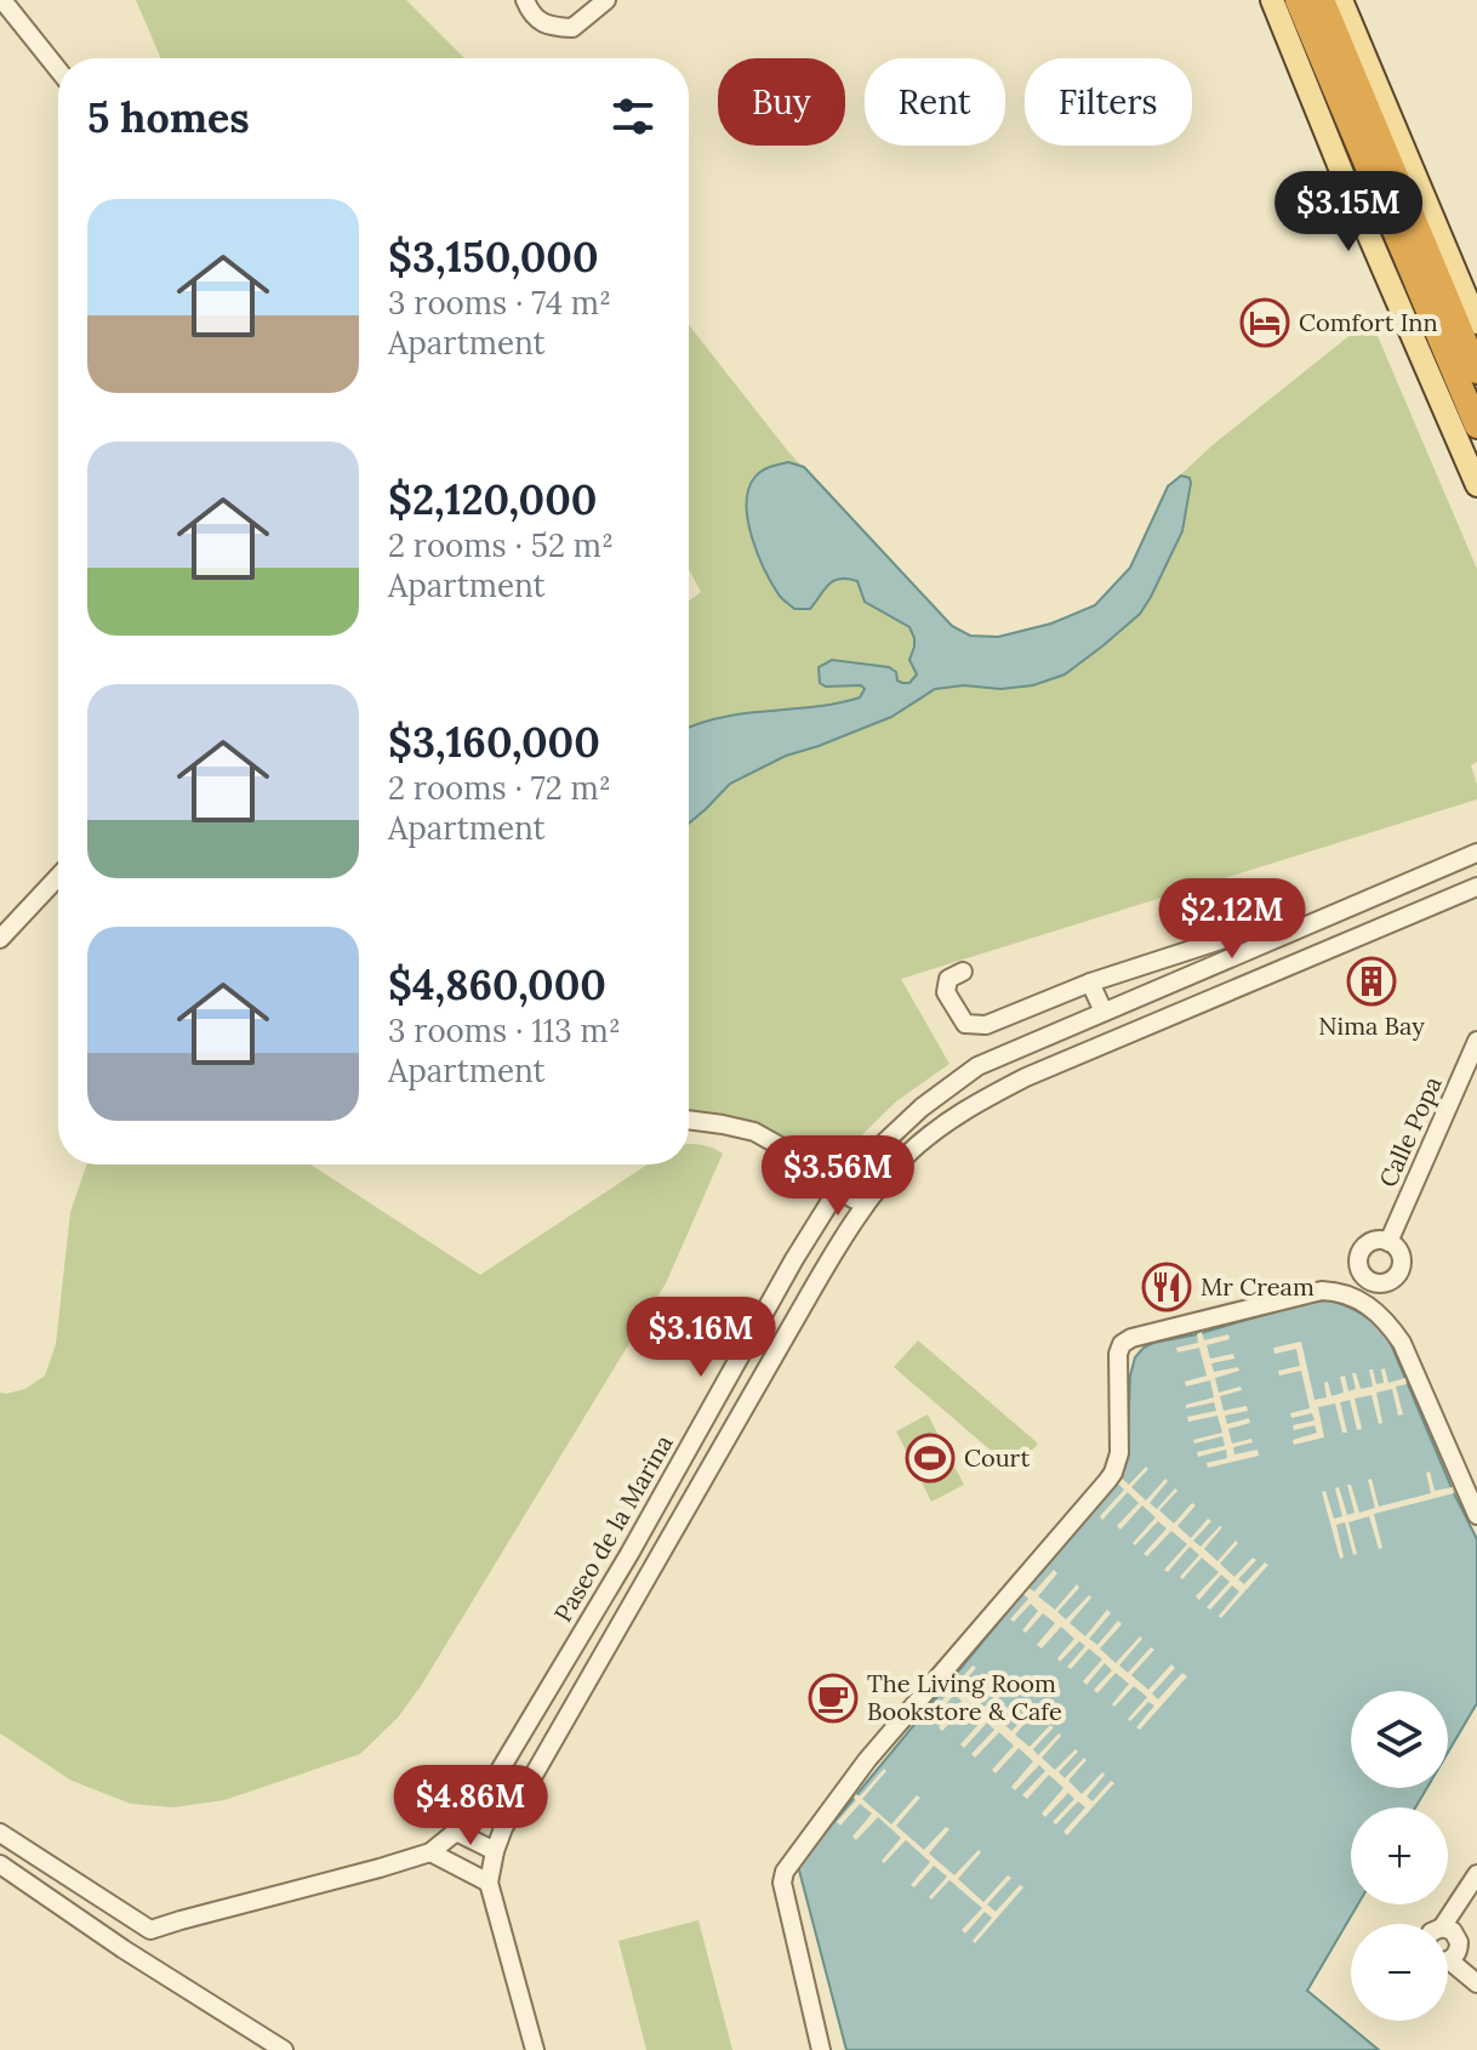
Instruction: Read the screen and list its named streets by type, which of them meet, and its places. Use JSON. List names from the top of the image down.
{
  "streets": {
    "street": ["Calle Popa", "Paseo de la Marina"]
  },
  "places": {
    "hotel": ["Comfort Inn"],
    "building": ["Nima Bay"],
    "restaurant": ["Mr Cream"],
    "sports": ["Court"],
    "cafe": ["The Living Room Bookstore & Cafe"]
  },
  "page": {
    "chip": ["Buy", "Rent", "Filters"],
    "heading": "5 homes",
    "price": [
      "$3.15M",
      "$2.12M",
      "$3.56M",
      "$3.16M",
      "$4.86M"
    ],
    "list": [
      {
        "name": "$3,150,000",
        "note": "3 rooms · 74 m² · Apartment"
      },
      {
        "name": "$2,120,000",
        "note": "2 rooms · 52 m² · Apartment"
      },
      {
        "name": "$3,160,000",
        "note": "2 rooms · 72 m² · Apartment"
      },
      {
        "name": "$4,860,000",
        "note": "3 rooms · 113 m² · Apartment"
      }
    ],
    "map_buttons": ["+", "−"]
  }
}
